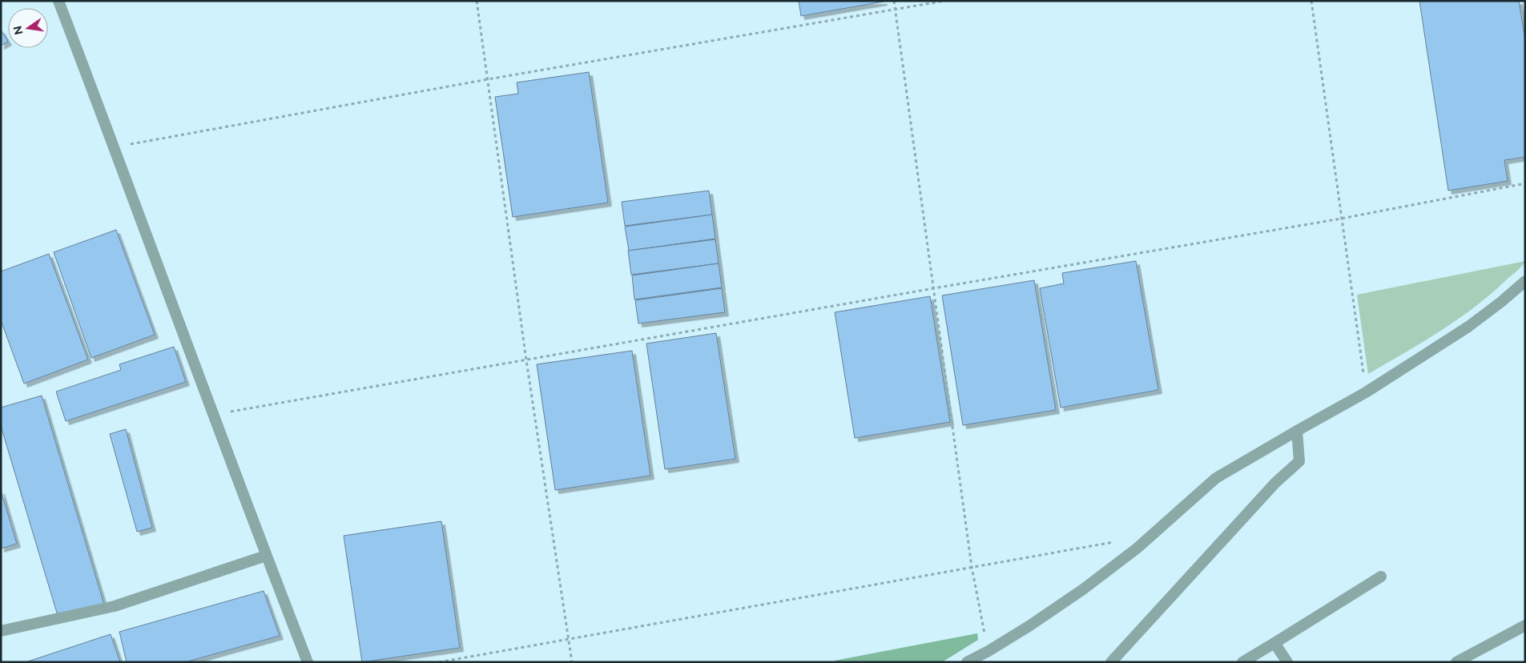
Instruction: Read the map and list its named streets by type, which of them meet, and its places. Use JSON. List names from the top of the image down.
{
  "north": "left"
}
